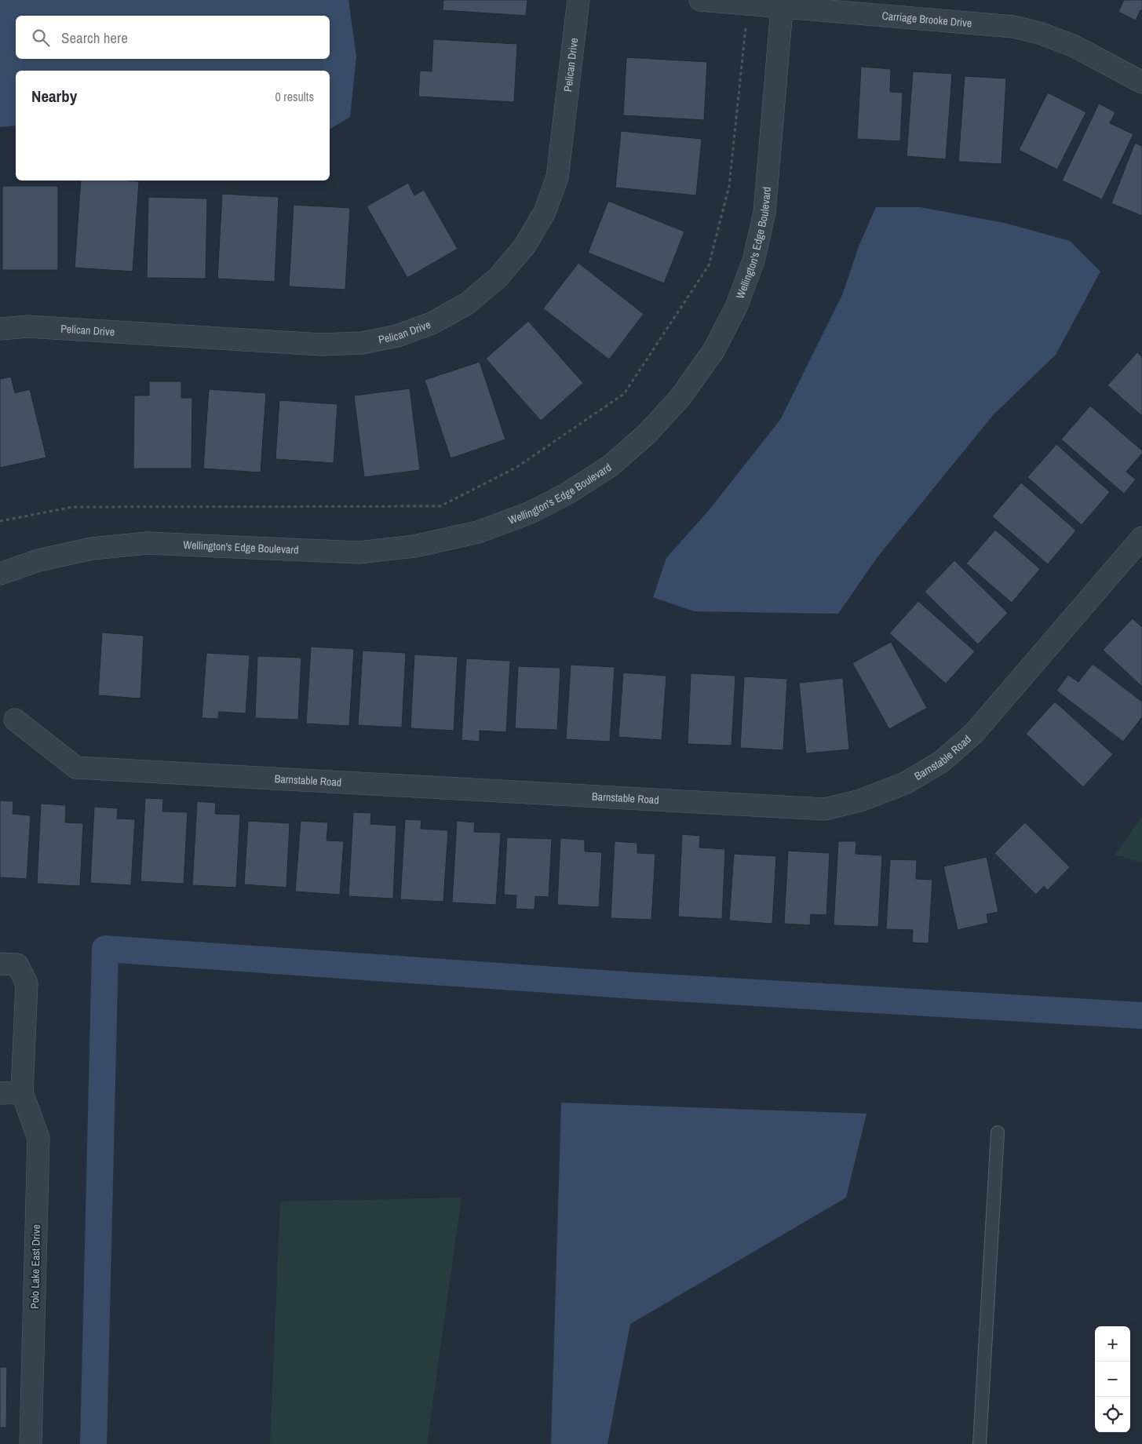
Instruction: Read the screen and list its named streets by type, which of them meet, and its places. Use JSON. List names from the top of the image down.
{
  "streets": {
    "street": [
      "Carriage Brooke Drive",
      "Pelican Drive",
      "Wellington's Edge Boulevard",
      "Barnstable Road",
      "Polo Lake East Drive"
    ]
  },
  "crossings": [
    ["Carriage Brooke Drive", "Wellington's Edge Boulevard"]
  ],
  "page": {
    "search": "Search here",
    "heading": ["Nearby", "0 results"],
    "map_buttons": ["+", "−"]
  }
}
